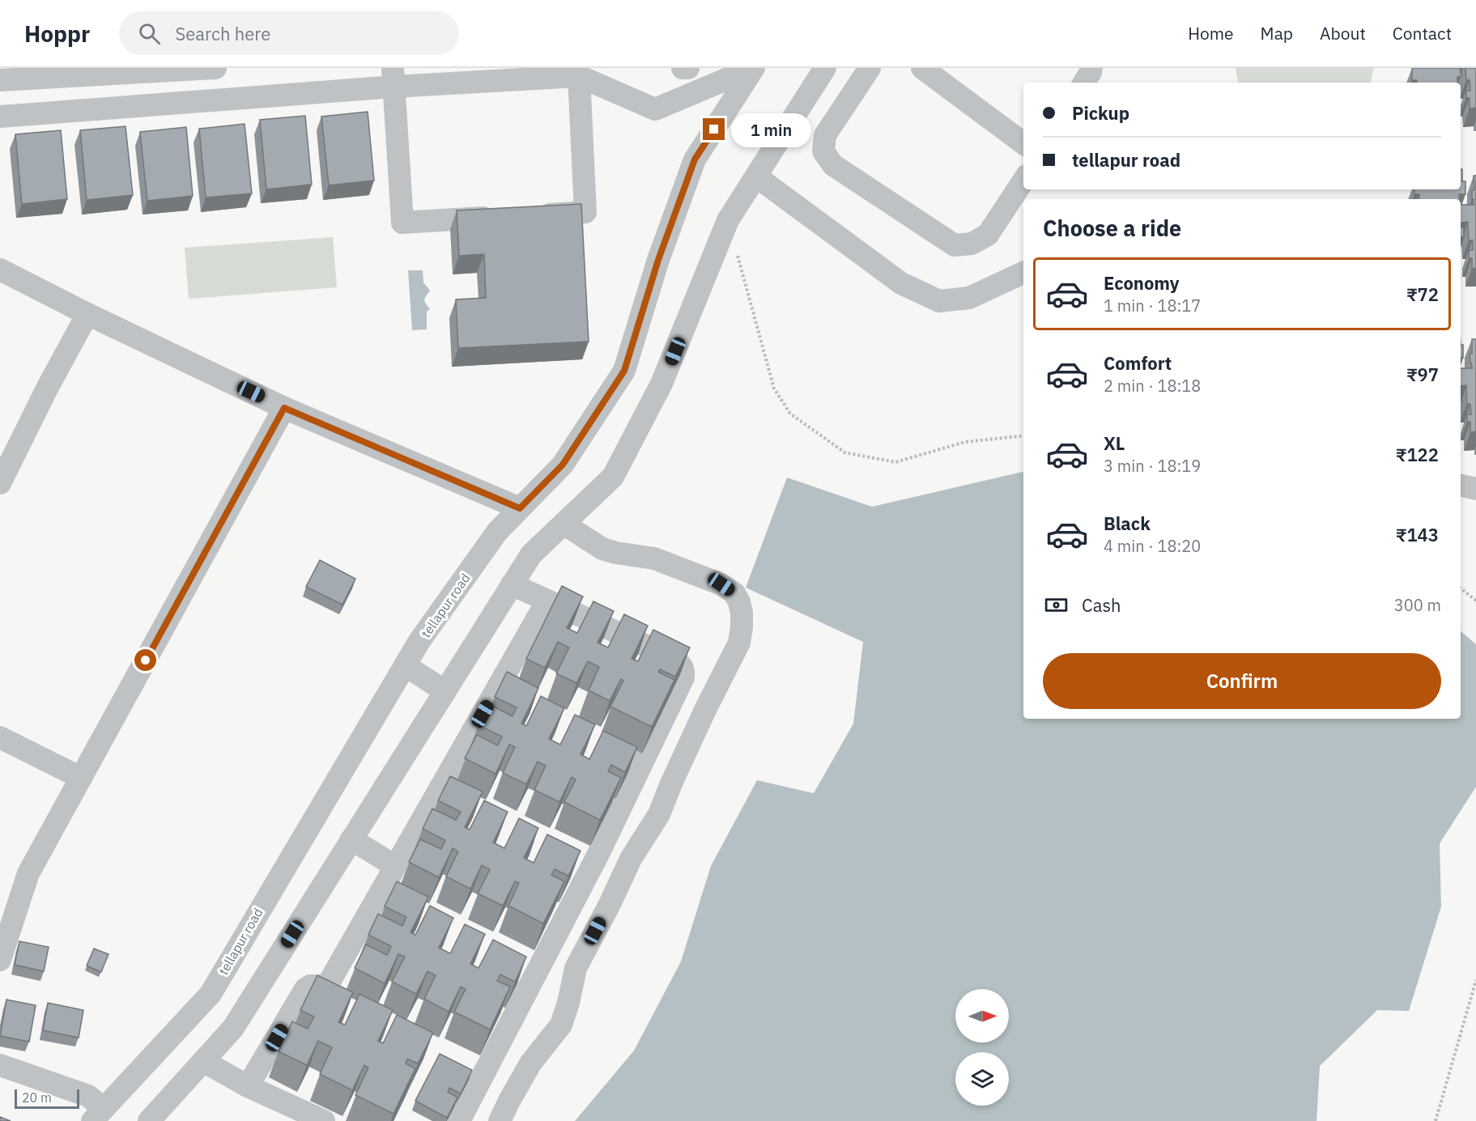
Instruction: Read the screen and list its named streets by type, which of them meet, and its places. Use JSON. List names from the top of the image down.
{
  "streets": {
    "street": ["tellapur road"]
  },
  "scale_bar": "20 m",
  "north": "right",
  "page": {
    "header": "Hoppr",
    "search": "Search here",
    "nav": [
      "Home",
      "Map",
      "About",
      "Contact"
    ],
    "banner": ["Pickup", "tellapur road"],
    "bubble": "1 min",
    "heading": "Choose a ride",
    "list": [
      {
        "name": "Economy",
        "note": "1 min · 18:17",
        "value": "₹72"
      },
      {
        "name": "Comfort",
        "note": "2 min · 18:18",
        "value": "₹97"
      },
      {
        "name": "XL",
        "note": "3 min · 18:19",
        "value": "₹122"
      },
      {
        "name": "Black",
        "note": "4 min · 18:20",
        "value": "₹143"
      }
    ],
    "pay": ["Cash", "300 m"],
    "buttons": "Confirm",
    "scale": "20 m"
  }
}
